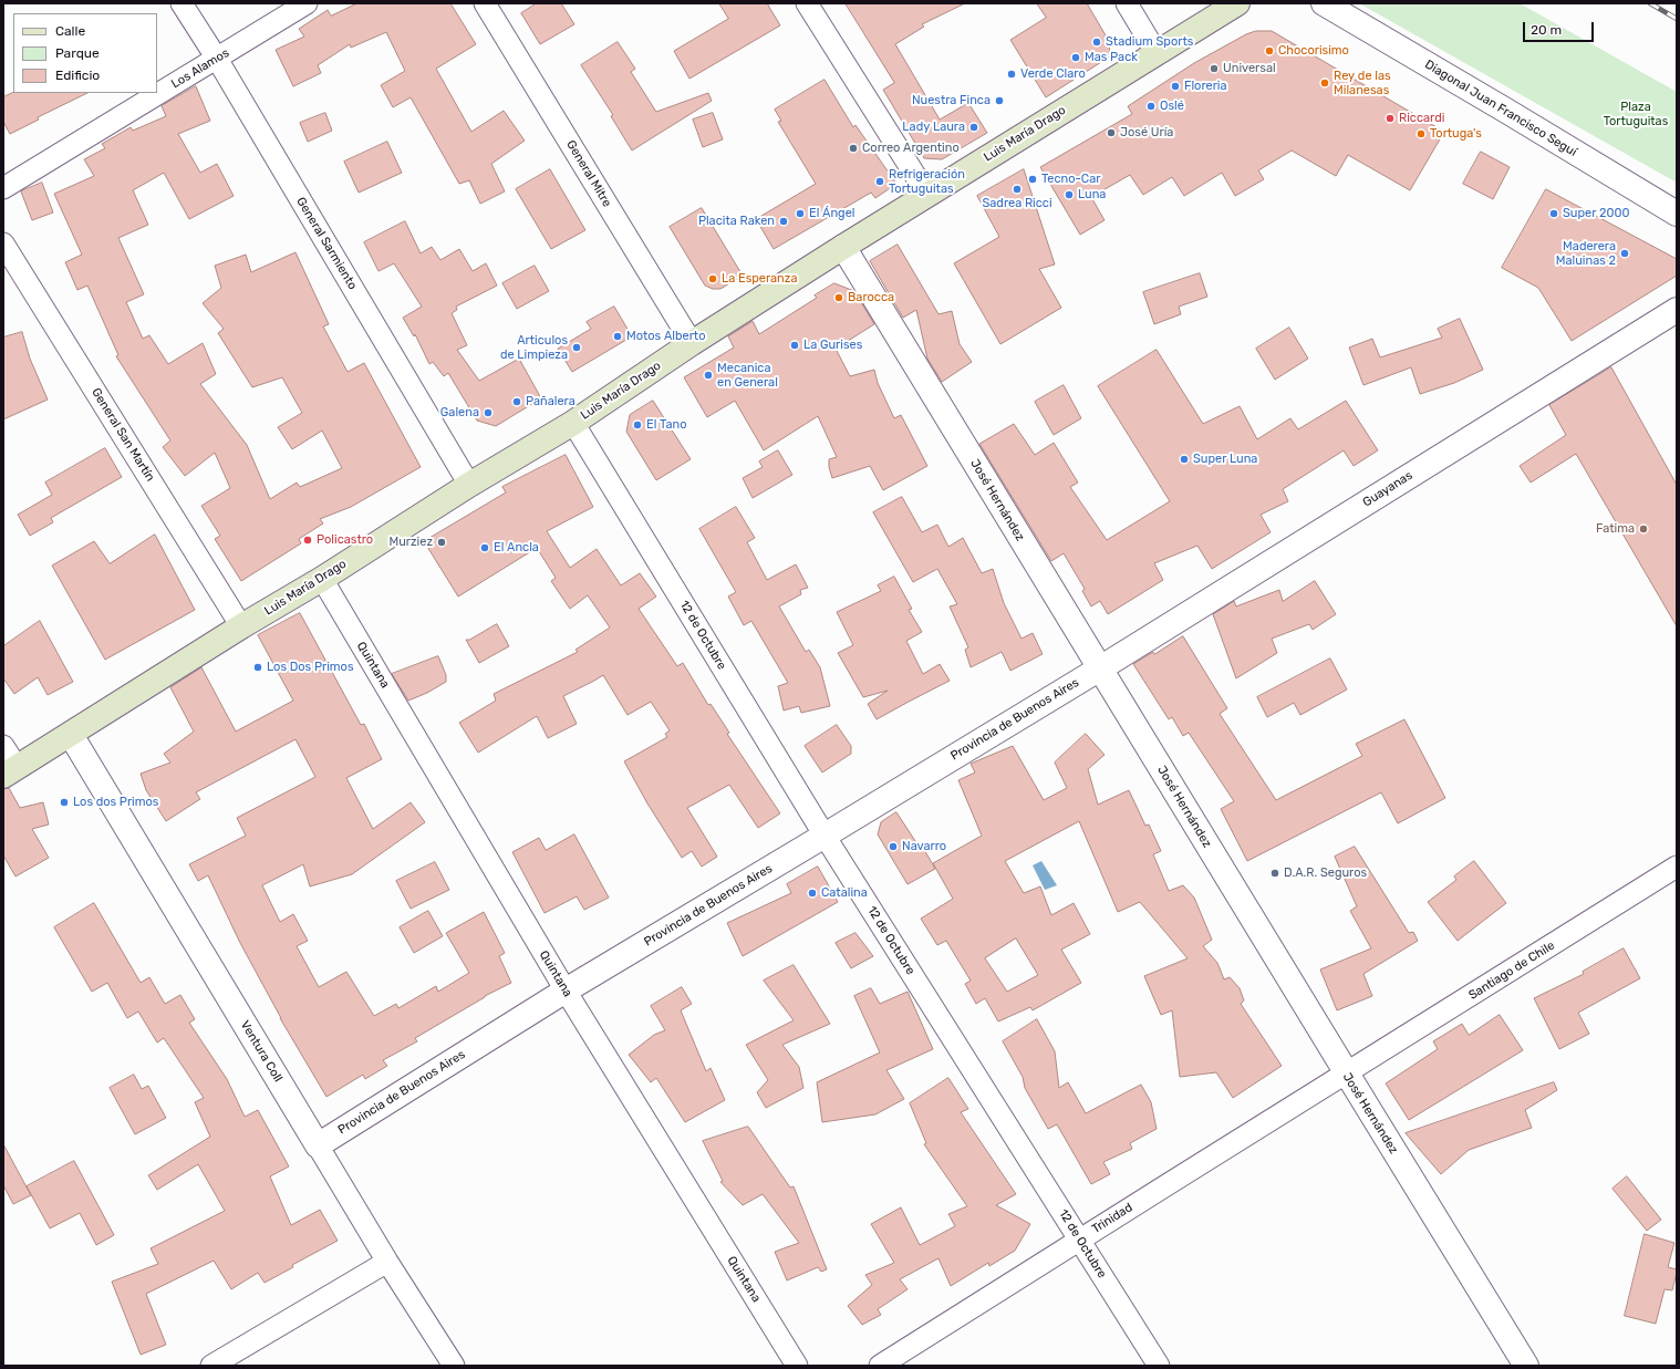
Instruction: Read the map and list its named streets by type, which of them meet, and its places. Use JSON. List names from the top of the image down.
{
  "streets": {
    "main road": ["Luis María Drago"],
    "street": [
      "Los Alamos",
      "Diagonal Juan Francisco Seguí",
      "General Mitre",
      "General Sarmiento",
      "General San Martín",
      "Guayanas",
      "José Hernández",
      "12 de Octubre",
      "Quintana",
      "Provincia de Buenos Aires",
      "Santiago de Chile",
      "Ventura Coll",
      "Trinidad"
    ]
  },
  "crossings": [
    ["Los Alamos", "General Sarmiento"],
    ["Luis María Drago", "General Mitre"],
    ["Luis María Drago", "General Sarmiento"],
    ["Luis María Drago", "General San Martín"],
    ["Luis María Drago", "José Hernández"],
    ["Luis María Drago", "12 de Octubre"],
    ["Luis María Drago", "Quintana"],
    ["Luis María Drago", "Ventura Coll"],
    ["Guayanas", "José Hernández"],
    ["Guayanas", "Provincia de Buenos Aires"],
    ["José Hernández", "Provincia de Buenos Aires"],
    ["José Hernández", "Santiago de Chile"],
    ["José Hernández", "Trinidad"],
    ["12 de Octubre", "Provincia de Buenos Aires"],
    ["12 de Octubre", "Trinidad"],
    ["Quintana", "Provincia de Buenos Aires"],
    ["Provincia de Buenos Aires", "Ventura Coll"],
    ["Santiago de Chile", "Trinidad"]
  ],
  "parks": ["Plaza Tortuguitas"],
  "places": [
    "Stadium Sports",
    "Chocorisimo",
    "Mas Pack",
    "Universal",
    "Verde Claro",
    "Rey de las Milanesas",
    "Floreria",
    "Nuestra Finca",
    "Oslé",
    "Riccardi",
    "Lady Laura",
    "José Uría",
    "Tortuga's",
    "Correo Argentino",
    "Tecno-Car",
    "Refrigeración Tortuguitas",
    "Sadrea Ricci",
    "Luna",
    "El Ángel",
    "Super 2000",
    "Placita Raken",
    "Maderera Maluinas 2",
    "La Esperanza",
    "Barocca",
    "Motos Alberto",
    "La Gurises",
    "Articulos de Limpieza",
    "Mecanica en General",
    "Pañalera",
    "Galena",
    "El Tano",
    "Super Luna",
    "Fatima",
    "Policastro",
    "Murziez",
    "El Ancla",
    "Los Dos Primos",
    "Los dos Primos",
    "Navarro",
    "D.A.R. Seguros",
    "Catalina"
  ],
  "legend": ["Calle", "Parque", "Edificio"],
  "scale_bar": "20 m"
}
